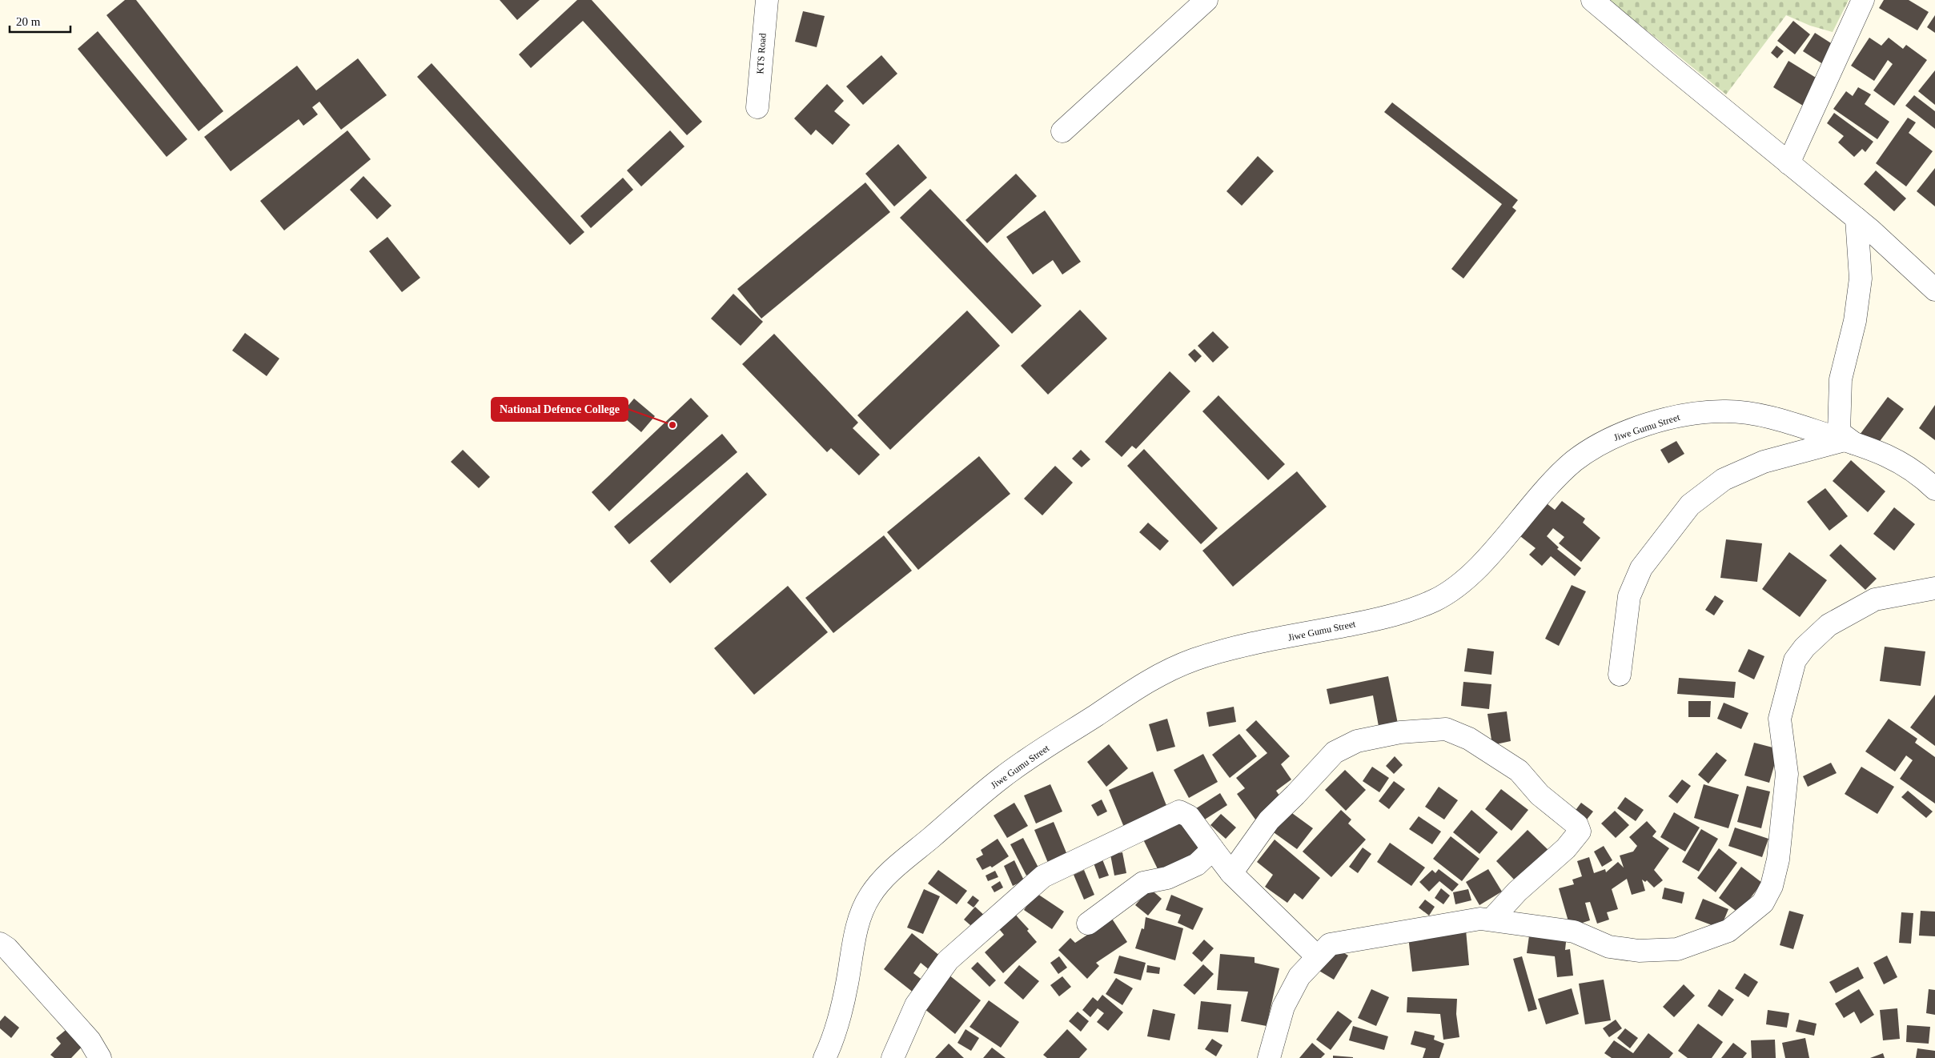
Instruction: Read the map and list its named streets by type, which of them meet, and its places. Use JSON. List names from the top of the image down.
{
  "streets": {
    "street": ["KTS Road", "Jiwe Gumu Street"]
  },
  "places": ["National Defence College"],
  "scale_bar": "20 m"
}
